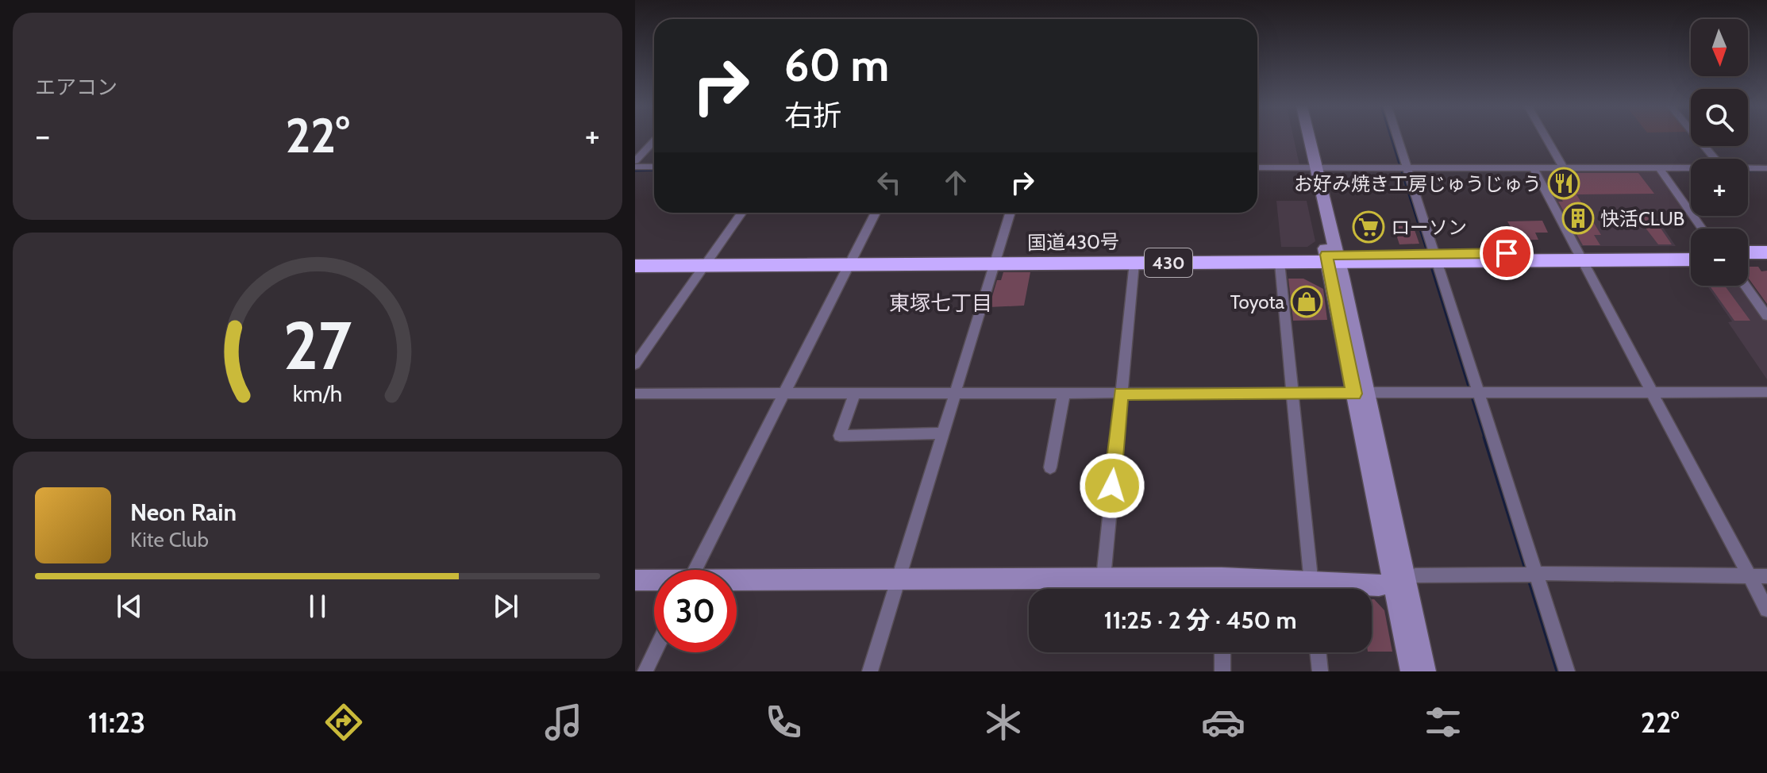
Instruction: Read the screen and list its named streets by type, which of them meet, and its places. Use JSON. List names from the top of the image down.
{
  "streets": {
    "highway": ["国道430号", "430"]
  },
  "districts": ["東塚七丁目"],
  "places": {
    "restaurant": ["お好み焼き工房じゅうじゅう"],
    "building": ["快活CLUB"],
    "supermarket": ["ローソン"],
    "shop": ["Toyota"]
  },
  "north": "bottom",
  "page": {
    "tile": "エアコン",
    "map_buttons": ["+", "−"],
    "turn": ["60 m", "右折"],
    "heat": ["−", "22°", "+"],
    "song": ["Neon Rain", "Kite Club"],
    "limit": "30",
    "trip": "11:25 · 2 分 · 450 m",
    "tabs": ["11:23", "22°"],
    "gauge": ["27", "km/h"]
  }
}
